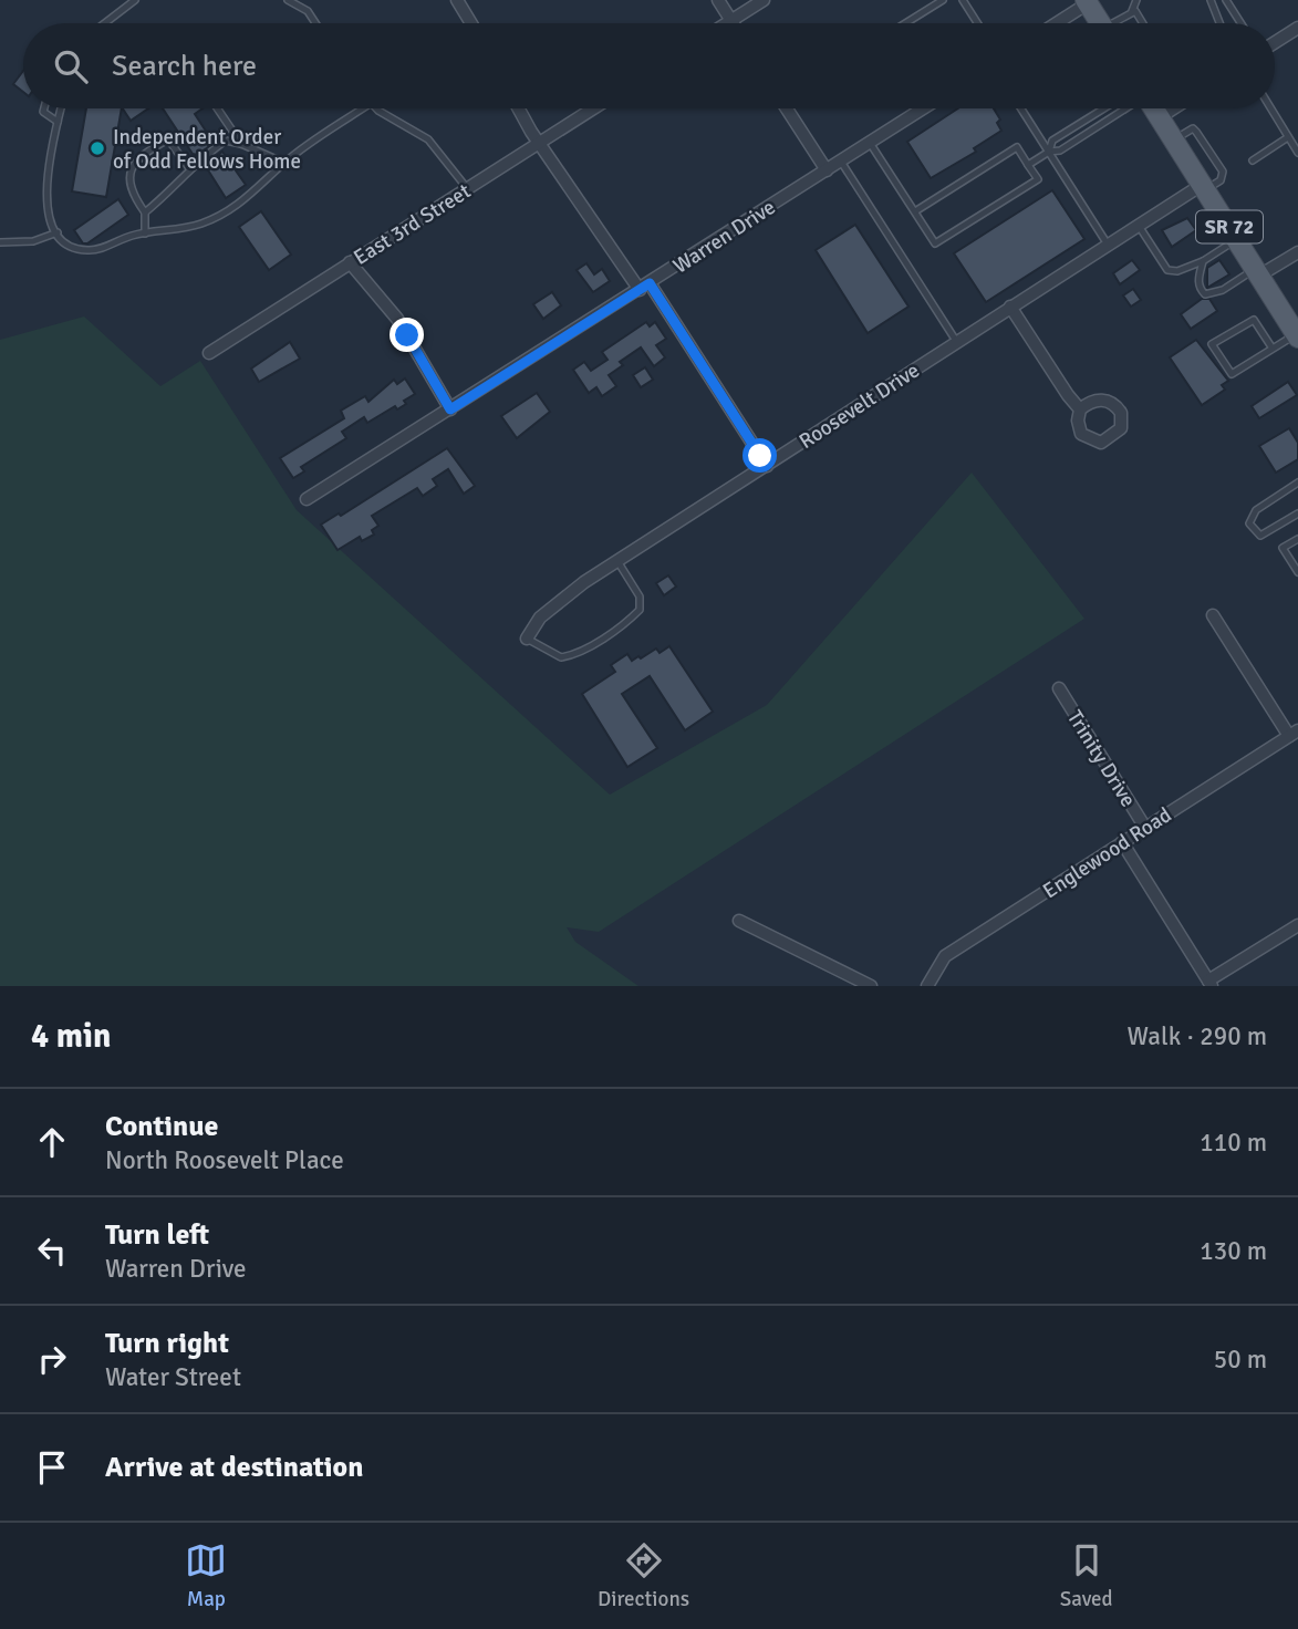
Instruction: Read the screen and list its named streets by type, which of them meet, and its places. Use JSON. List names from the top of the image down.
{
  "streets": {
    "main road": ["SR 72"],
    "street": [
      "East 3rd Street",
      "Warren Drive",
      "Roosevelt Drive",
      "Trinity Drive",
      "Englewood Road"
    ]
  },
  "crossings": [
    ["SR 72", "Roosevelt Drive"],
    ["Trinity Drive", "Englewood Road"]
  ],
  "places": ["Independent Order of Odd Fellows Home"],
  "page": {
    "search": "Search here",
    "heading": ["4 min", "Walk · 290 m"],
    "list": [
      ["Continue", "North Roosevelt Place", "110 m"],
      ["Turn left", "Warren Drive", "130 m"],
      ["Turn right", "Water Street", "50 m"],
      "Arrive at destination"
    ],
    "nav": ["Map", "Directions", "Saved"]
  }
}
